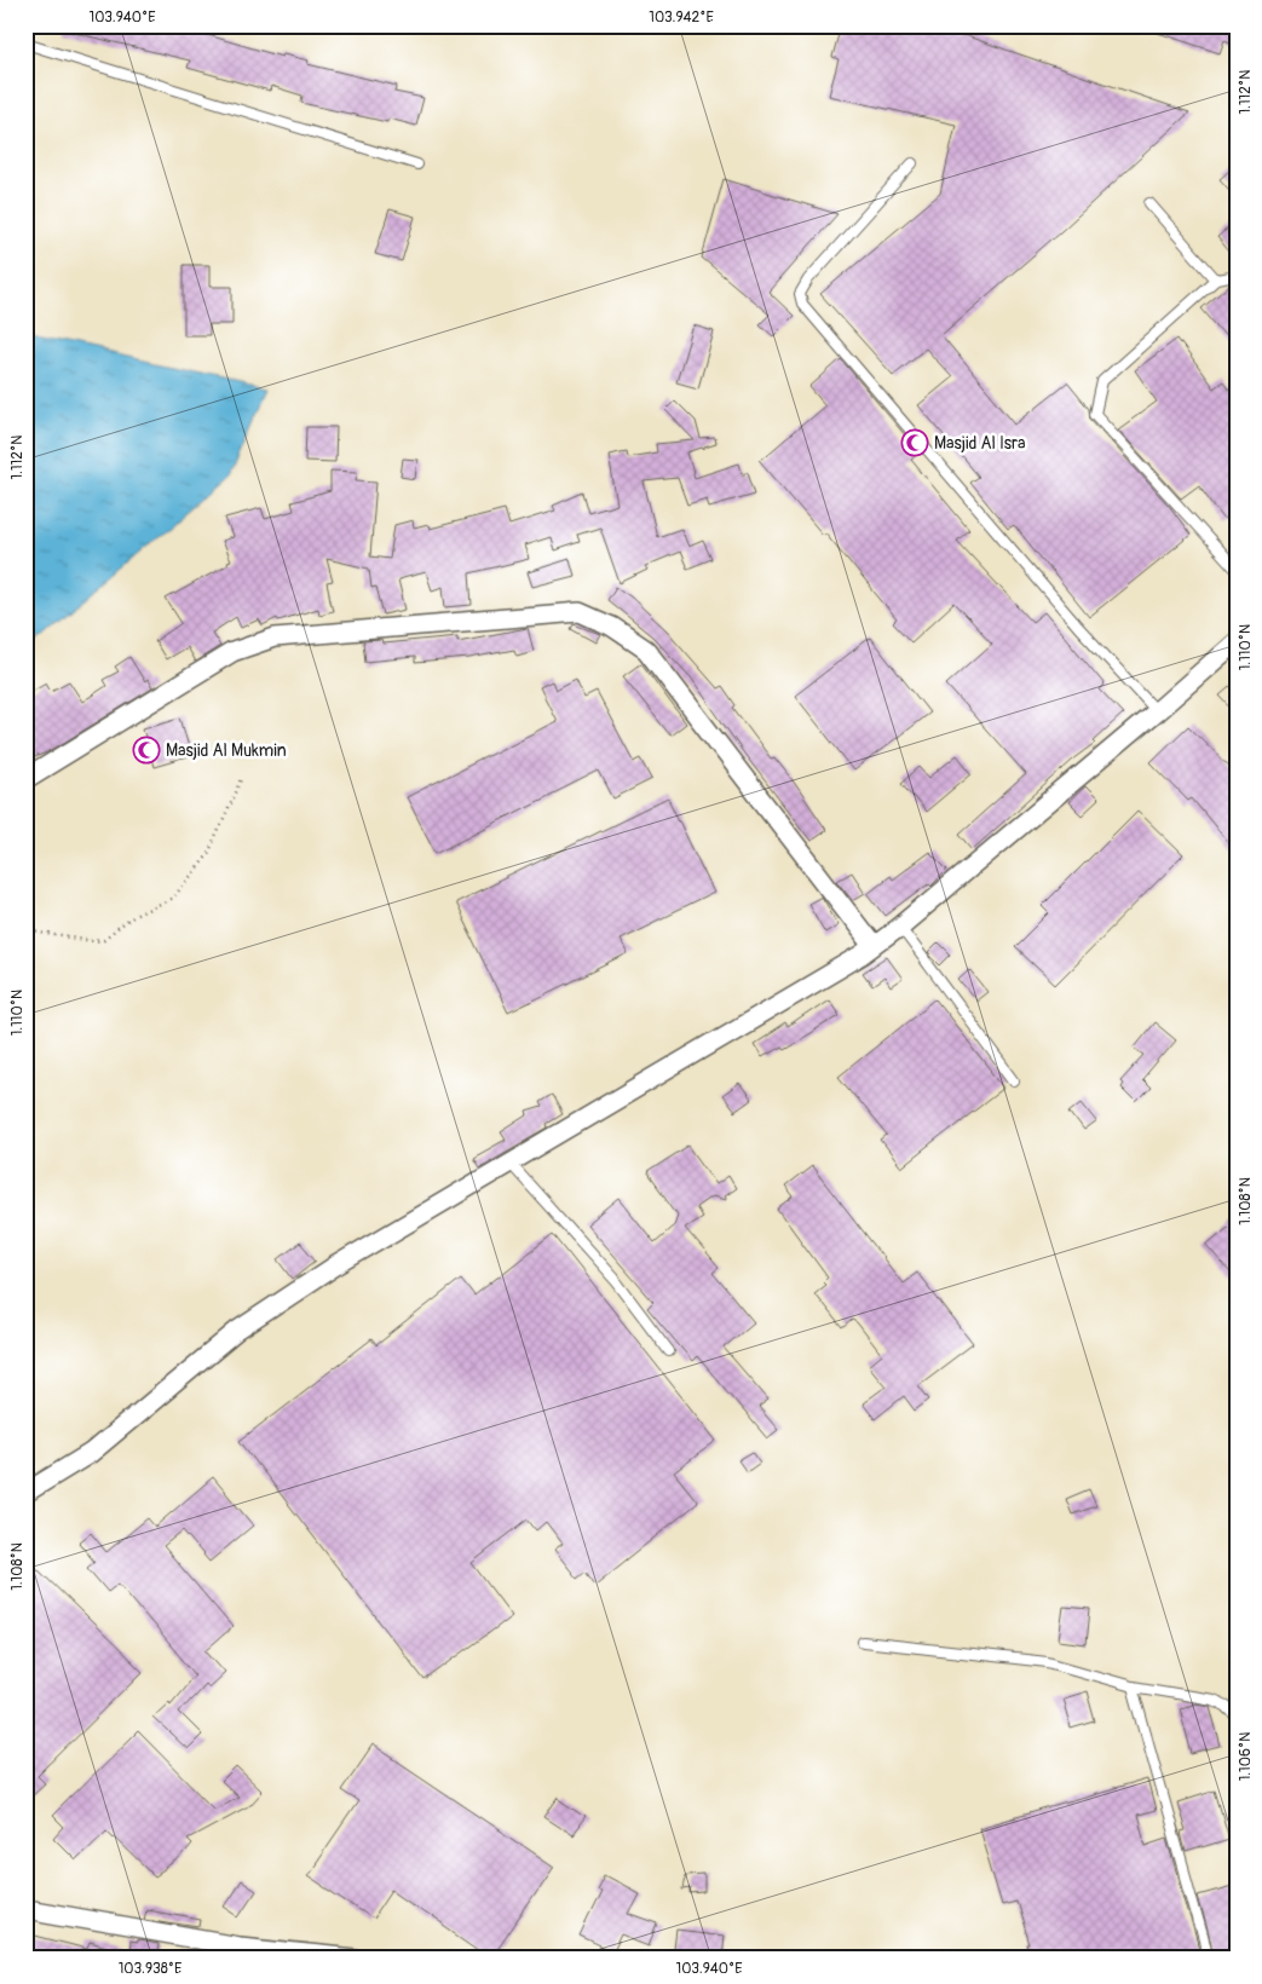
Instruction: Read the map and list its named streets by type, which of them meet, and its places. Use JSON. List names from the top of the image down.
{
  "places": {
    "mosque": ["Masjid Al Isra", "Masjid Al Mukmin"]
  },
  "coordinates": [
    "103.940°E",
    "103.942°E",
    "1.112°N",
    "1.110°N",
    "1.108°N",
    "1.106°N",
    "103.938°E"
  ]
}
